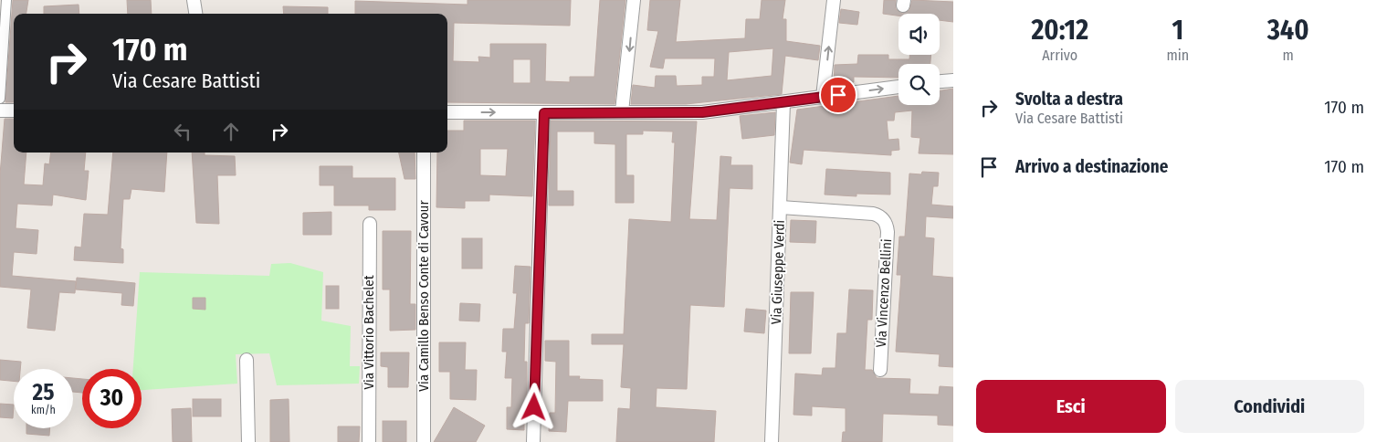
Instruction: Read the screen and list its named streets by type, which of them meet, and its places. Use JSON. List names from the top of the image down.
{
  "streets": {
    "street": [
      "Via Giuseppe Verdi",
      "Via Vincenzo Bellini",
      "Via Camillo Benso Conte di Cavour",
      "Via Vittorio Bachelet"
    ]
  },
  "crossings": [
    ["Via Giuseppe Verdi", "Via Vincenzo Bellini"]
  ],
  "page": {
    "eta": [
      "20:12",
      "Arrivo",
      "1",
      "min",
      "340",
      "m"
    ],
    "turn": ["170 m", "Via Cesare Battisti"],
    "list": [
      {
        "name": "Svolta a destra",
        "note": "Via Cesare Battisti",
        "value": "170 m"
      },
      {
        "name": "Arrivo a destinazione",
        "value": "170 m"
      }
    ],
    "speed": "25 km/h",
    "limit": "30",
    "buttons": ["Esci", "Condividi"]
  }
}
